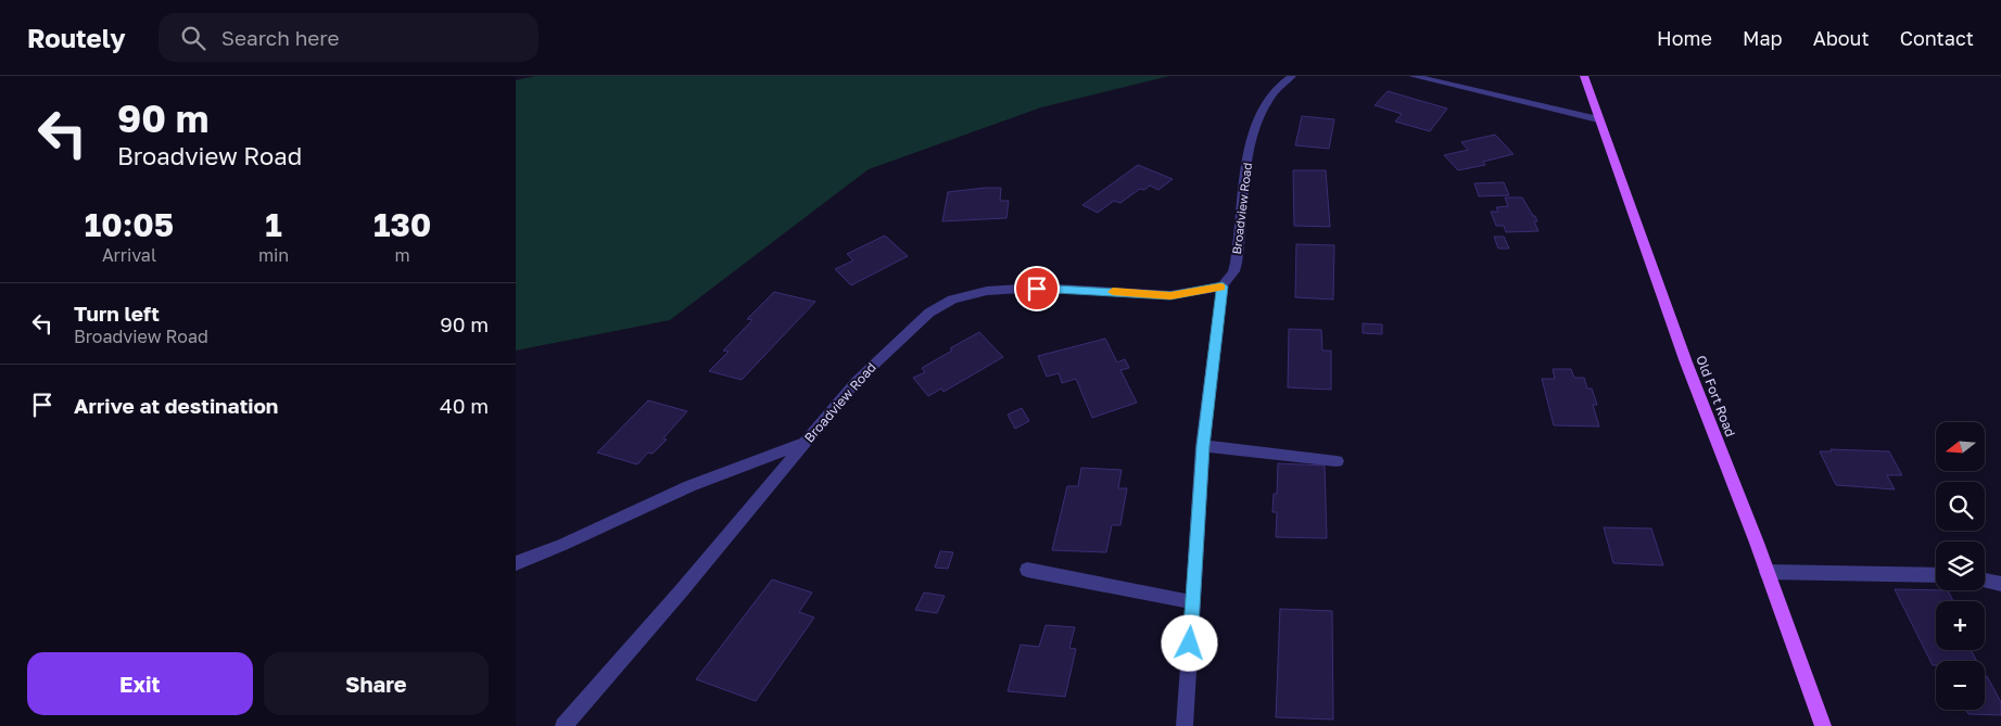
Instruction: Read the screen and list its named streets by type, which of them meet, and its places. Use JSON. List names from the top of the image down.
{
  "streets": {
    "main road": ["Old Fort Road"],
    "street": ["Broadview Road"]
  },
  "north": "left",
  "page": {
    "header": "Routely",
    "search": "Search here",
    "nav": [
      "Home",
      "Map",
      "About",
      "Contact"
    ],
    "turn": ["90 m", "Broadview Road"],
    "eta": [
      "10:05",
      "Arrival",
      "1",
      "min",
      "130",
      "m"
    ],
    "list": [
      {
        "name": "Turn left",
        "note": "Broadview Road",
        "value": "90 m"
      },
      {
        "name": "Arrive at destination",
        "value": "40 m"
      }
    ],
    "map_buttons": ["+", "−"],
    "buttons": ["Exit", "Share"]
  }
}
